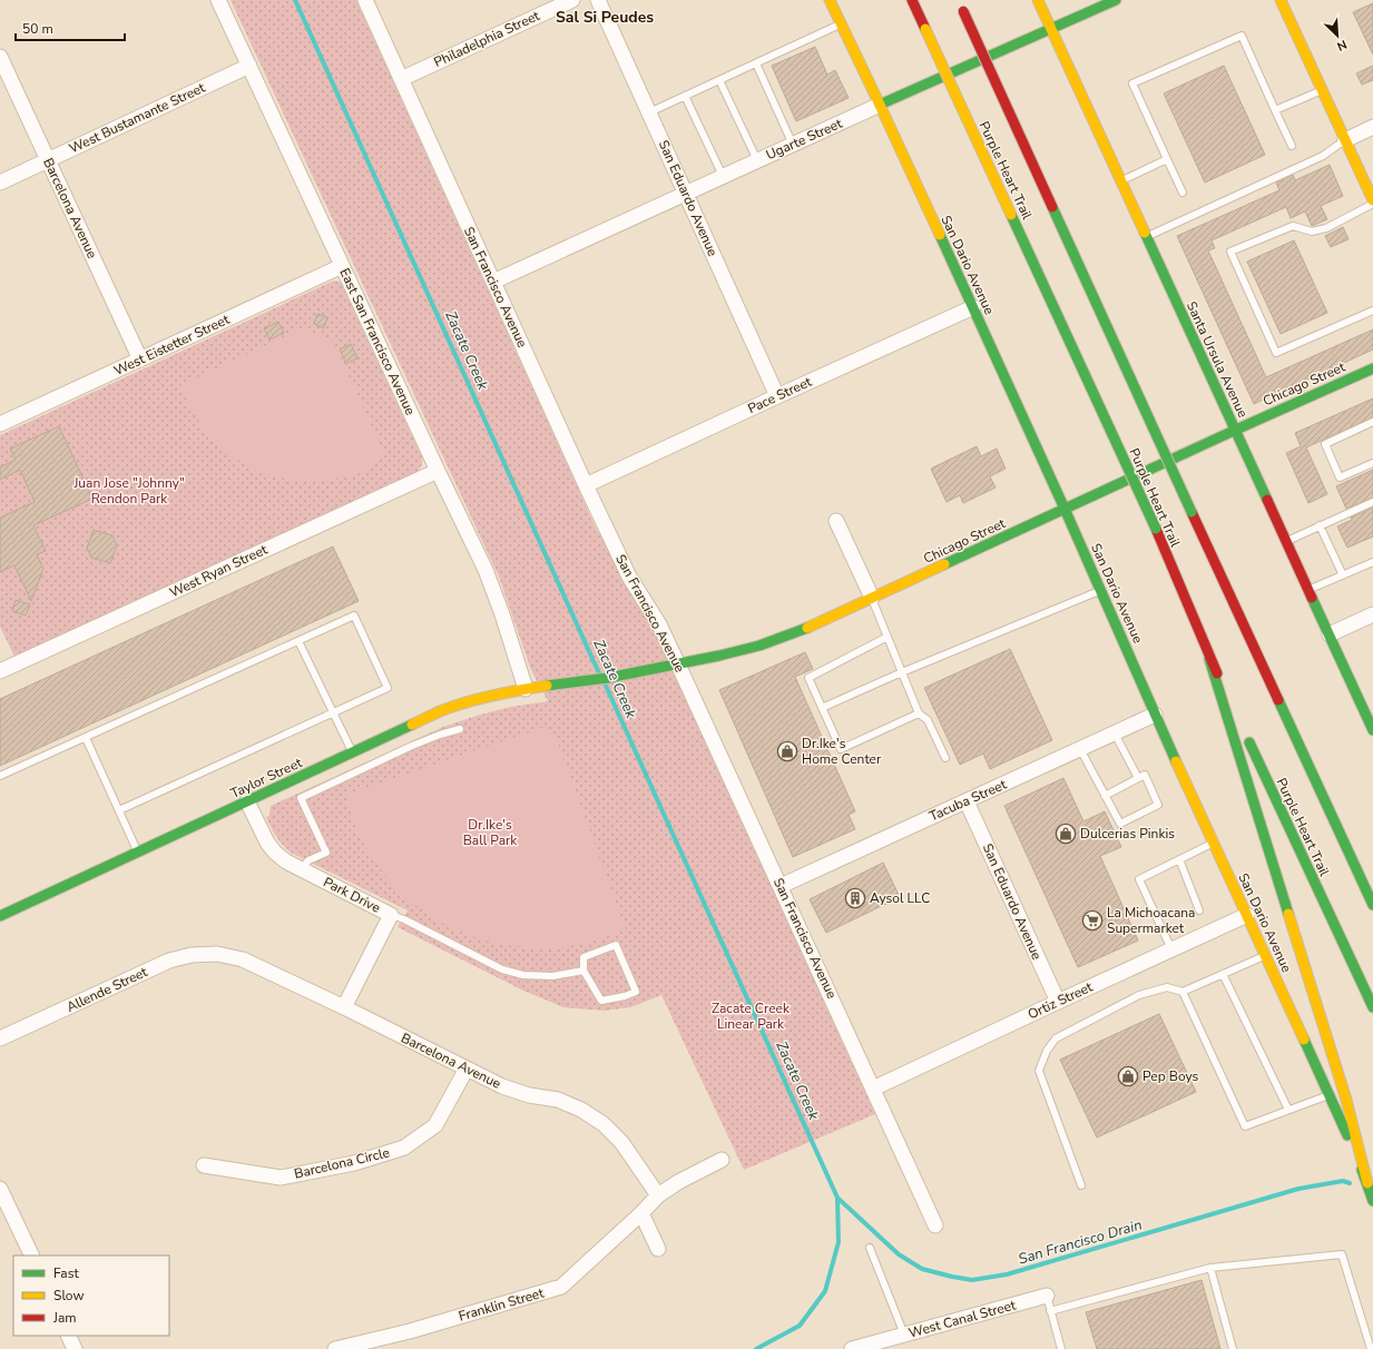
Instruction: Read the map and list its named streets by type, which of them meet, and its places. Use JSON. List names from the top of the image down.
{
  "streets": {
    "main road": [
      "Ugarte Street",
      "Purple Heart Trail",
      "San Dario Avenue",
      "Santa Ursula Avenue",
      "Chicago Street",
      "Taylor Street"
    ],
    "street": [
      "Philadelphia Street",
      "West Bustamante Street",
      "San Eduardo Avenue",
      "Barcelona Avenue",
      "San Francisco Avenue",
      "East San Francisco Avenue",
      "West Eistetter Street",
      "Pace Street",
      "West Ryan Street",
      "Tacuba Street",
      "Park Drive",
      "Allende Street",
      "Ortiz Street",
      "Barcelona Circle",
      "Franklin Street",
      "West Canal Street"
    ]
  },
  "crossings": [
    ["Philadelphia Street", "San Francisco Avenue"],
    ["West Bustamante Street", "Barcelona Avenue"],
    ["West Bustamante Street", "East San Francisco Avenue"],
    ["Ugarte Street", "San Eduardo Avenue"],
    ["Ugarte Street", "San Dario Avenue"],
    ["Ugarte Street", "San Francisco Avenue"],
    ["Ugarte Street", "Santa Ursula Avenue"],
    ["San Eduardo Avenue", "Pace Street"],
    ["San Eduardo Avenue", "Tacuba Street"],
    ["San Eduardo Avenue", "Ortiz Street"],
    ["Barcelona Avenue", "West Eistetter Street"],
    ["Barcelona Avenue", "Park Drive"],
    ["Barcelona Avenue", "Allende Street"],
    ["Barcelona Avenue", "Barcelona Circle"],
    ["Barcelona Avenue", "Franklin Street"],
    ["San Dario Avenue", "Chicago Street"],
    ["San Dario Avenue", "Pace Street"],
    ["San Dario Avenue", "Tacuba Street"],
    ["San Dario Avenue", "Ortiz Street"],
    ["San Francisco Avenue", "Chicago Street"],
    ["San Francisco Avenue", "Pace Street"],
    ["San Francisco Avenue", "Tacuba Street"],
    ["San Francisco Avenue", "Ortiz Street"],
    ["East San Francisco Avenue", "West Eistetter Street"],
    ["East San Francisco Avenue", "West Ryan Street"],
    ["East San Francisco Avenue", "Taylor Street"],
    ["Santa Ursula Avenue", "Chicago Street"],
    ["Chicago Street", "Taylor Street"],
    ["Taylor Street", "Park Drive"]
  ],
  "districts": ["Sal Si Peudes"],
  "water": ["Zacate Creek", "San Francisco Drain"],
  "parks": ["Juan Jose \"Johnny\" Rendon Park", "Dr.Ike's Ball Park", "Zacate Creek Linear Park"],
  "places": {
    "shop": ["Dr.Ike's Home Center", "Dulcerias Pinkis", "Pep Boys"],
    "building": ["Aysol LLC"],
    "supermarket": ["La Michoacana Supermarket"]
  },
  "legend": ["Fast", "Slow", "Jam"],
  "scale_bar": "50 m",
  "north": "bottom right"
}
